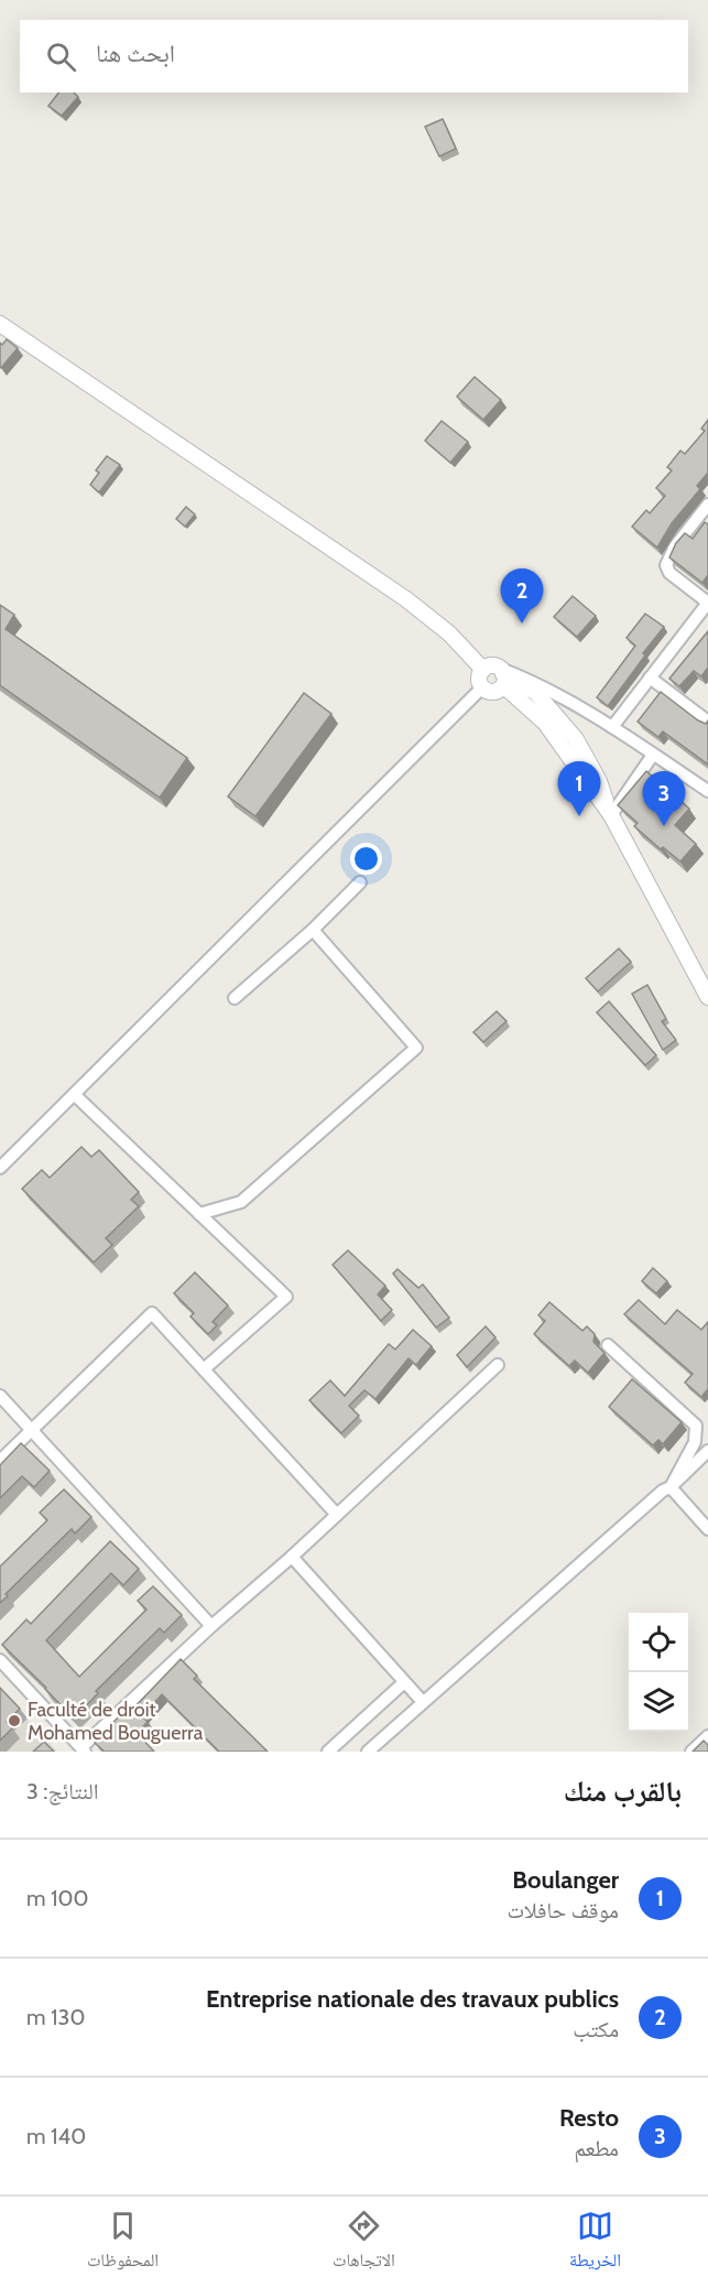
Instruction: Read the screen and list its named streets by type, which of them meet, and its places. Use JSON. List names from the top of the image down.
{
  "places": ["Faculté de droit Mohamed Bouguerra"],
  "page": {
    "search": "ابحث هنا",
    "pins": ["2", "1", "3"],
    "heading": ["بالقرب منك", "النتائج: 3"],
    "list": [
      {
        "mark": "1",
        "name": "Boulanger",
        "note": "موقف حافلات",
        "value": "100 m"
      },
      {
        "mark": "2",
        "name": "Entreprise nationale des travaux publics",
        "note": "مكتب",
        "value": "130 m"
      },
      {
        "mark": "3",
        "name": "Resto",
        "note": "مطعم",
        "value": "140 m"
      }
    ],
    "nav": ["الخريطة", "الاتجاهات", "المحفوظات"]
  }
}
